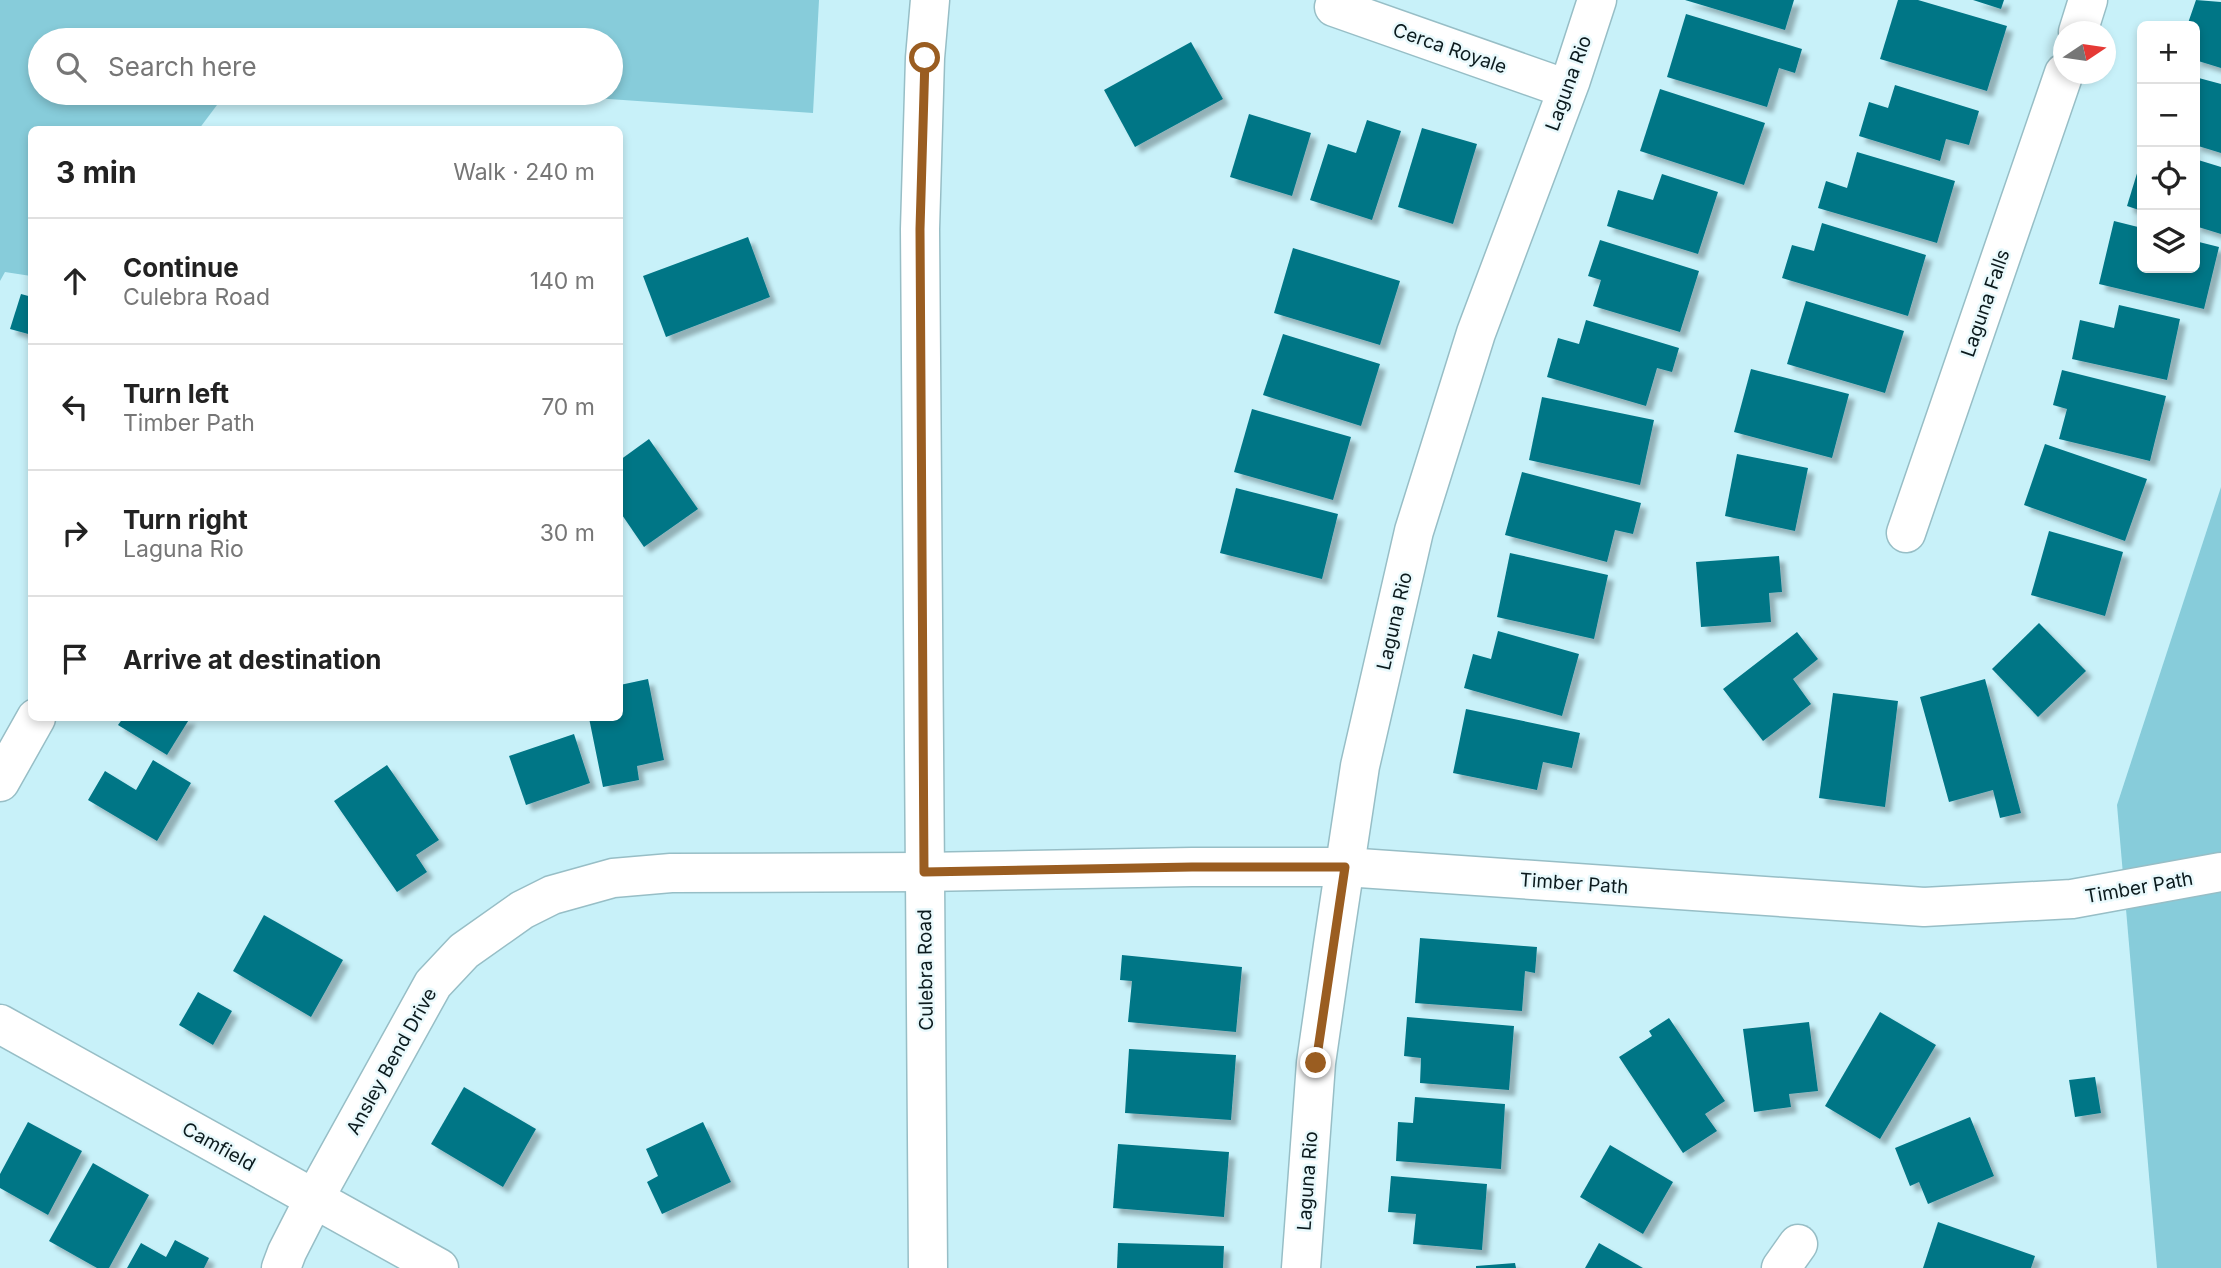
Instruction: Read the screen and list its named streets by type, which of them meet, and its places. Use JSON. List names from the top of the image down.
{
  "streets": {
    "street": [
      "Cerca Royale",
      "Laguna Rio",
      "Laguna Falls",
      "Timber Path",
      "Culebra Road",
      "Ansley Bend Drive",
      "Camfield"
    ]
  },
  "crossings": [
    ["Cerca Royale", "Laguna Rio"],
    ["Laguna Rio", "Timber Path"],
    ["Timber Path", "Culebra Road"],
    ["Timber Path", "Ansley Bend Drive"],
    ["Culebra Road", "Ansley Bend Drive"],
    ["Ansley Bend Drive", "Camfield"]
  ],
  "north": "right",
  "page": {
    "map_buttons": ["+", "−"],
    "search": "Search here",
    "heading": ["3 min", "Walk · 240 m"],
    "list": [
      ["Continue", "Culebra Road", "140 m"],
      ["Turn left", "Timber Path", "70 m"],
      ["Turn right", "Laguna Rio", "30 m"],
      "Arrive at destination"
    ]
  }
}
